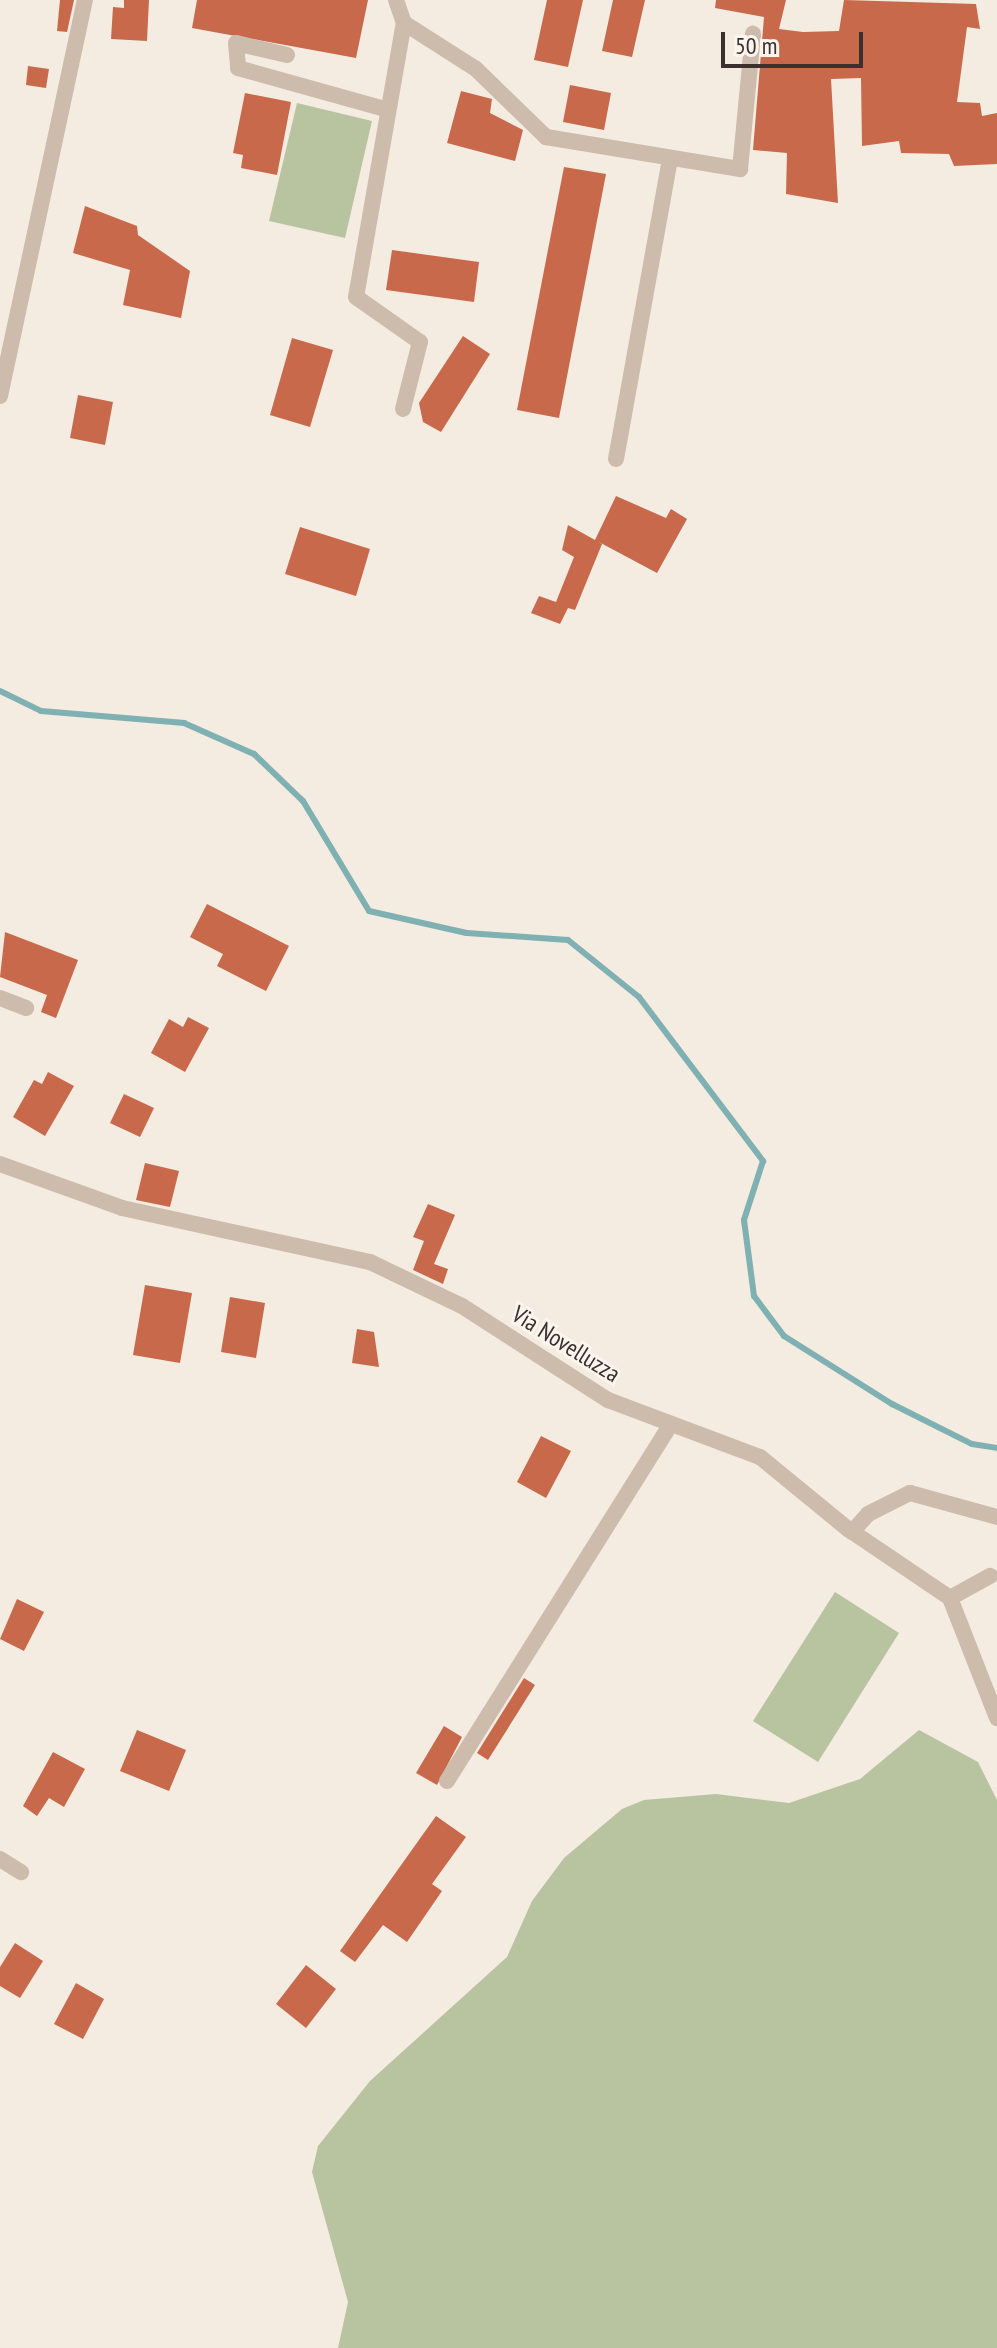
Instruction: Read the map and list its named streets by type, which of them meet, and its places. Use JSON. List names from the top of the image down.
{
  "streets": {
    "street": ["Via Novelluzza"]
  },
  "scale_bar": "50 m"
}
